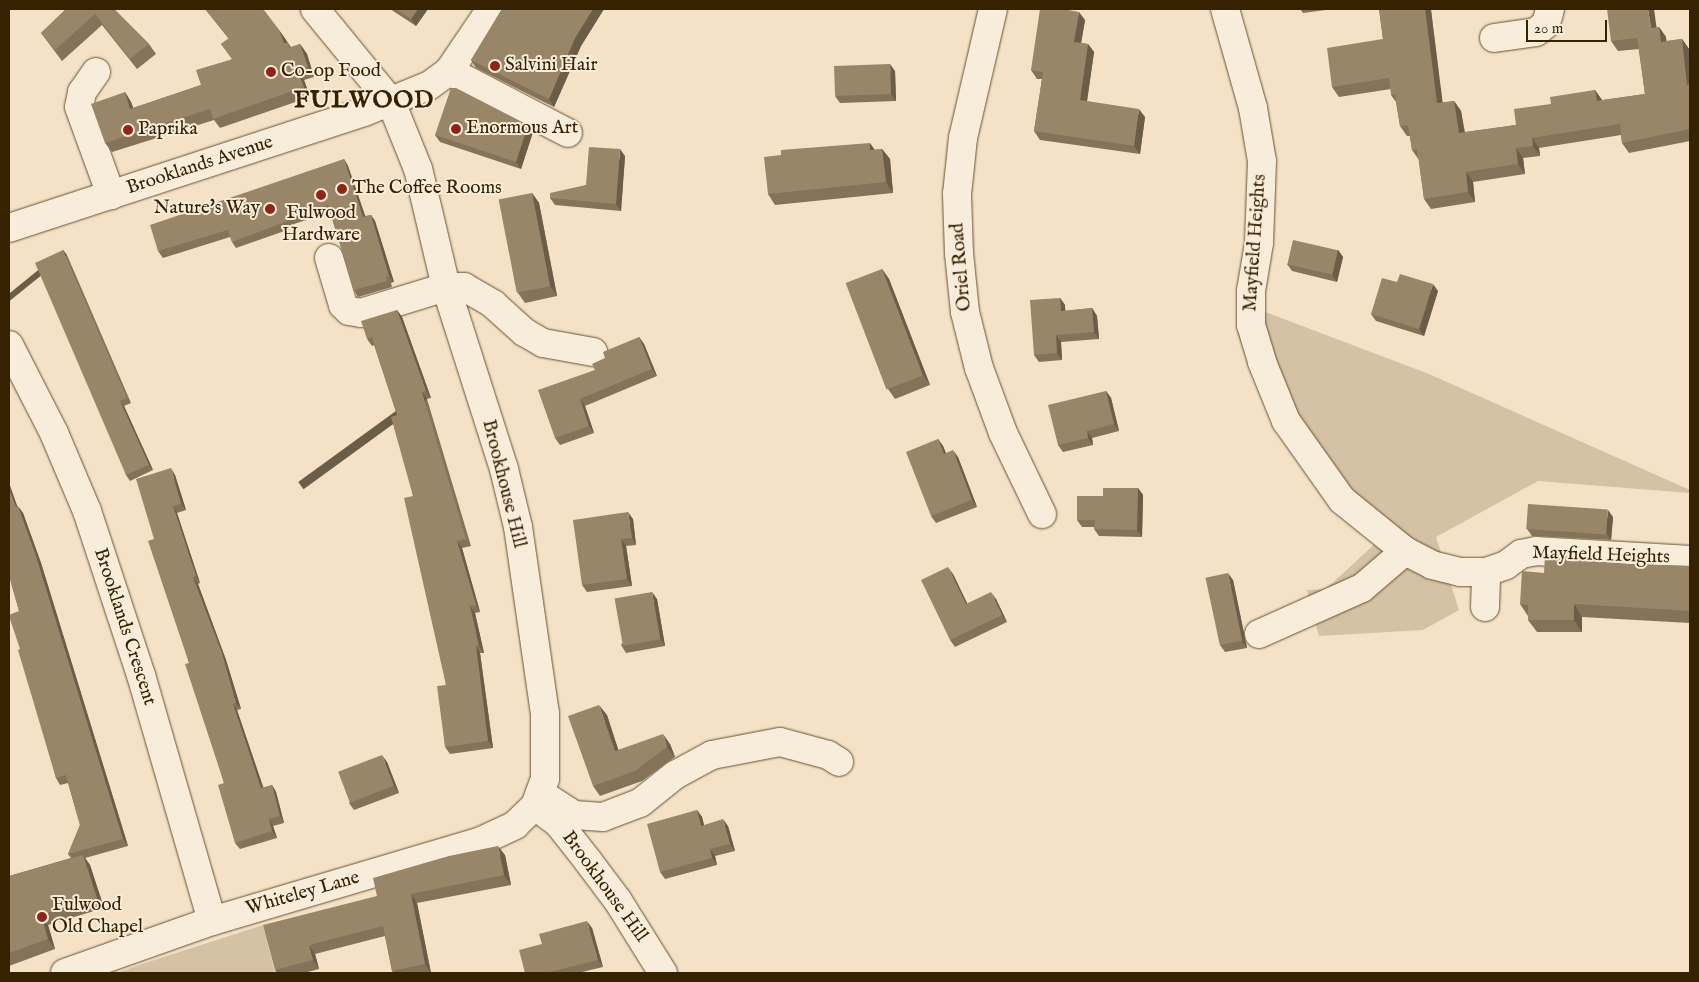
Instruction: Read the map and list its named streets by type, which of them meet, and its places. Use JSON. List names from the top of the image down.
{
  "streets": {
    "street": [
      "Brooklands Avenue",
      "Mayfield Heights",
      "Oriel Road",
      "Brookhouse Hill",
      "Brooklands Crescent",
      "Whiteley Lane"
    ]
  },
  "crossings": [
    ["Brooklands Avenue", "Brookhouse Hill"],
    ["Brookhouse Hill", "Whiteley Lane"],
    ["Brooklands Crescent", "Whiteley Lane"]
  ],
  "districts": ["FULWOOD"],
  "places": [
    "Salvini Hair",
    "Co-op Food",
    "Enormous Art",
    "Paprika",
    "The Coffee Rooms",
    "Fulwood Hardware",
    "Nature's Way",
    "Fulwood Old Chapel"
  ],
  "scale_bar": "20 m"
}
